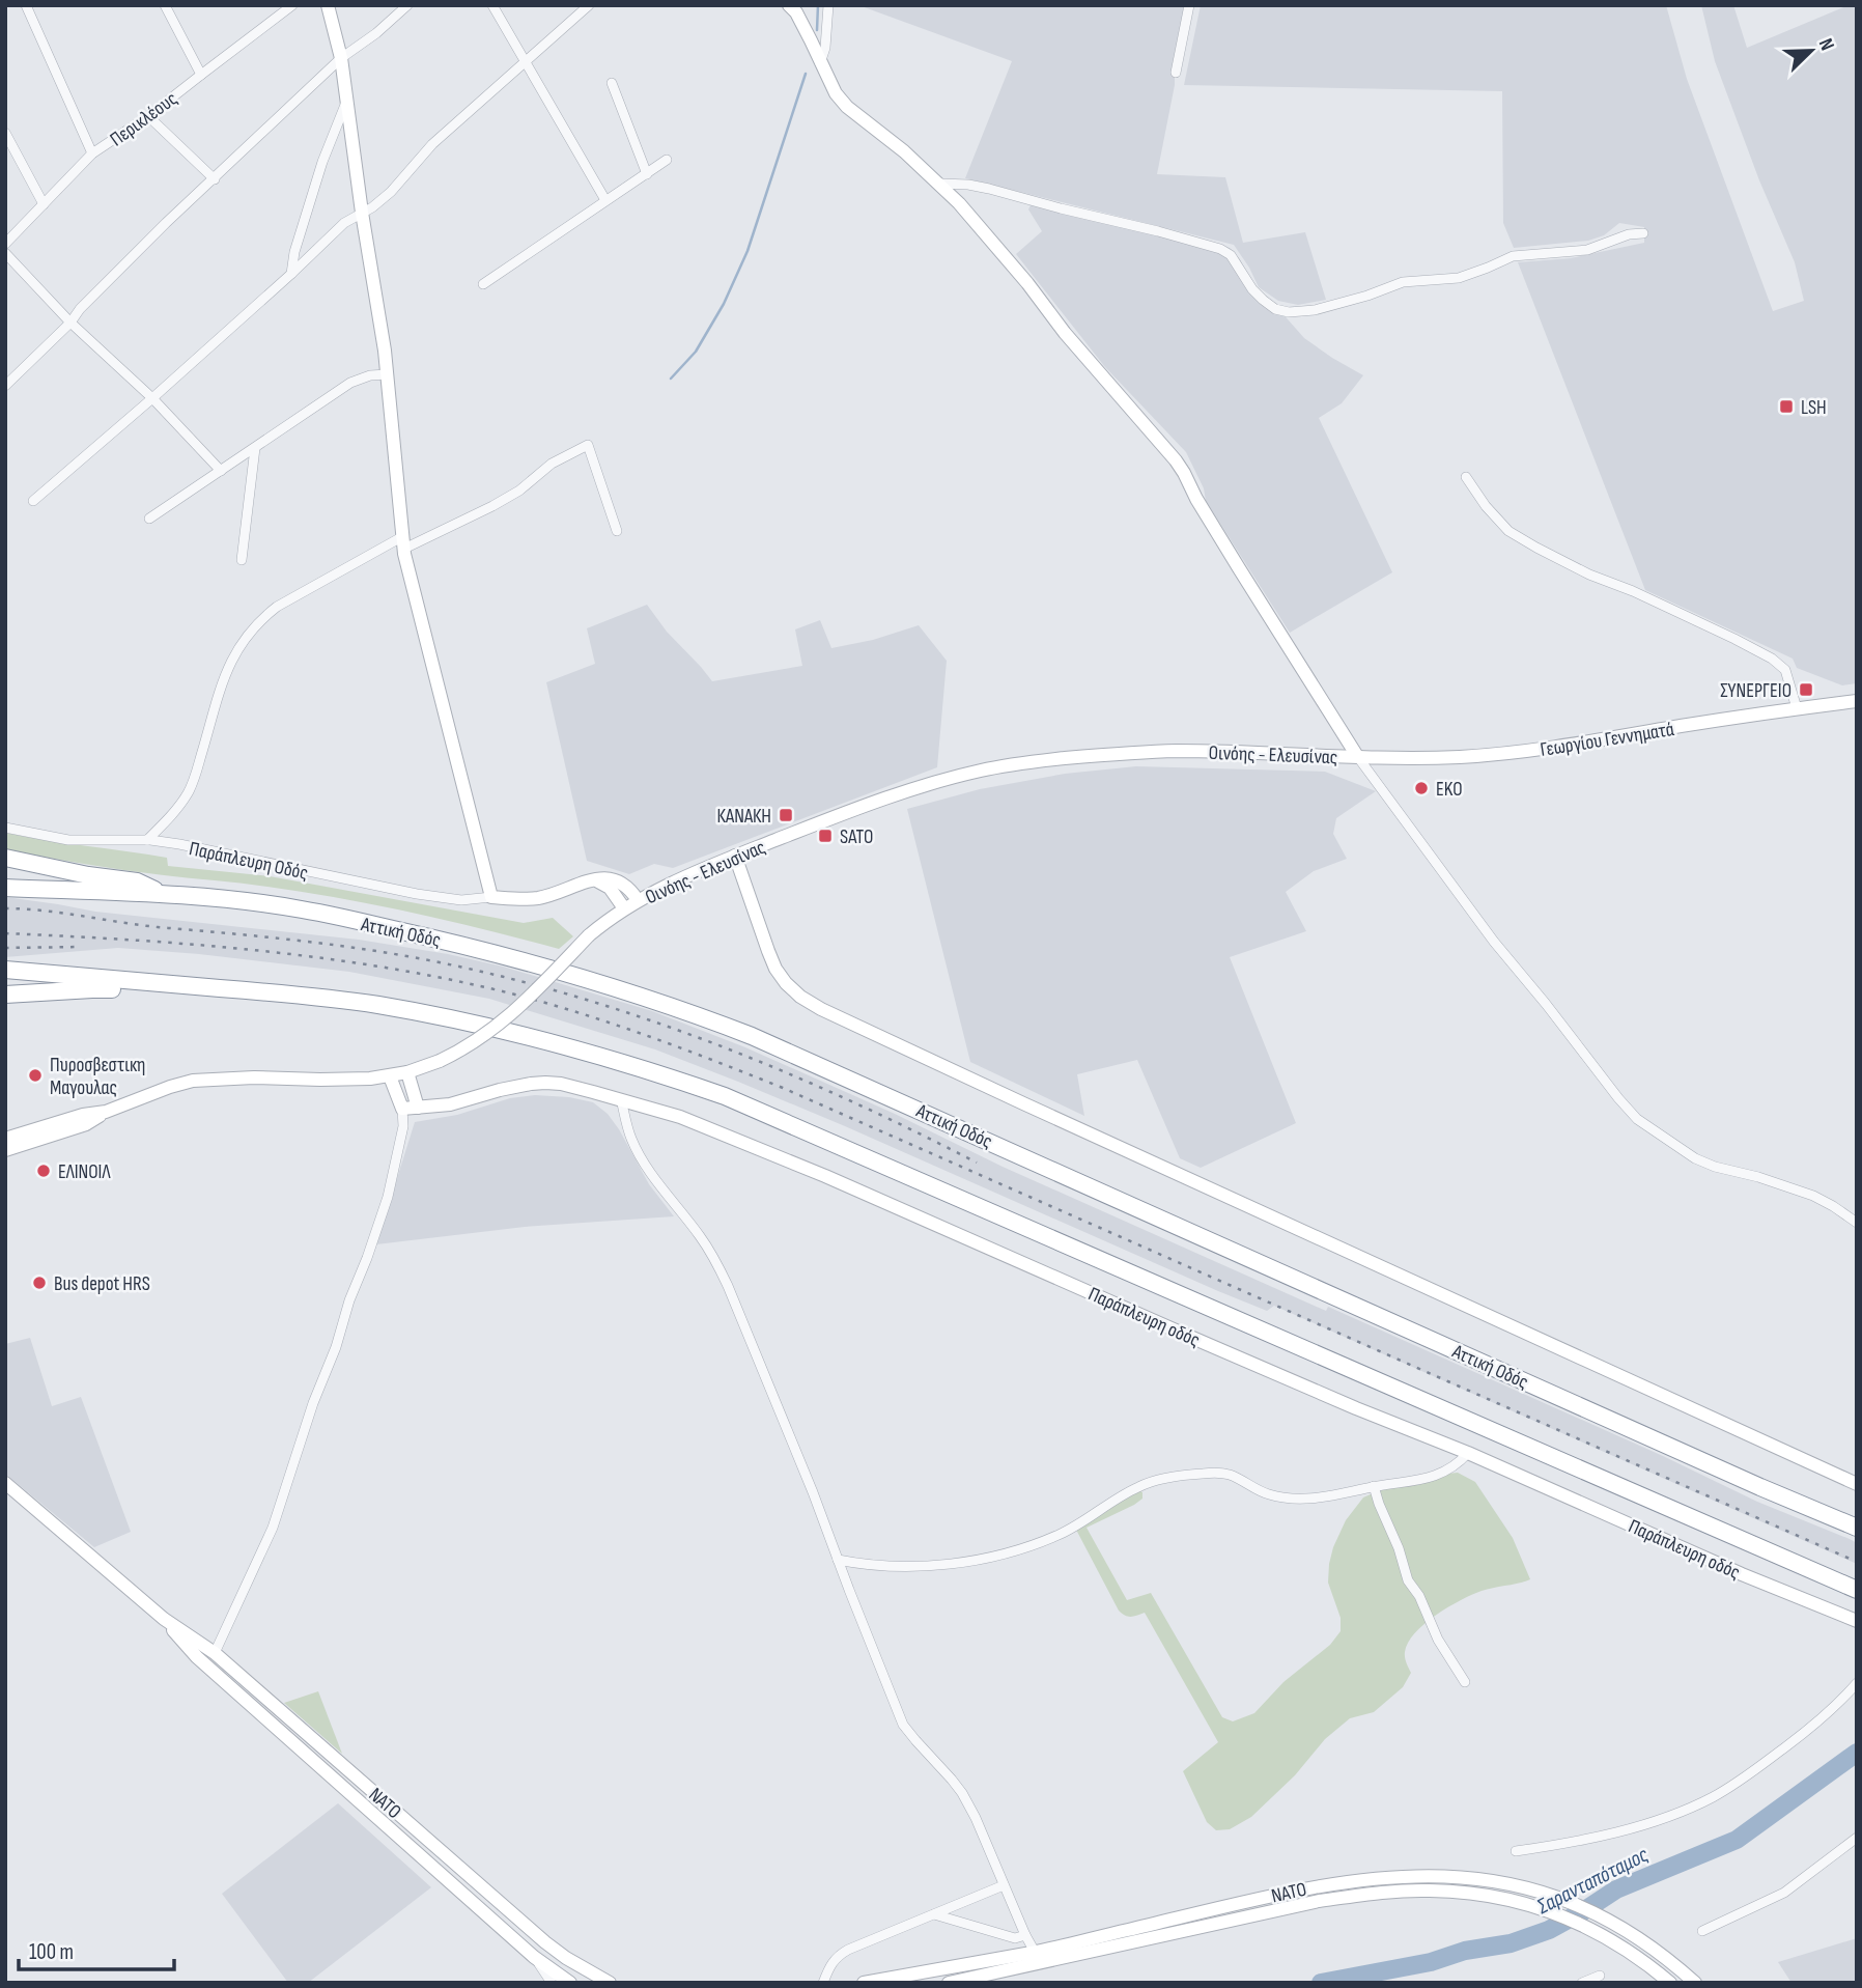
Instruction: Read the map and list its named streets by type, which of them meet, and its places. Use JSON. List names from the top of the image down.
{
  "streets": {
    "highway": ["Αττική Οδός"],
    "main road": [
      "Γεωργίου Γεννηματά",
      "Οινόης - Ελευσίνας",
      "Παράπλευρη οδός",
      "ΝΑΤΟ"
    ],
    "street": ["Περικλέους", "Παράπλευρη Οδός"]
  },
  "crossings": [
    ["Γεωργίου Γεννηματά", "Οινόης - Ελευσίνας"]
  ],
  "water": ["Σαρανταπόταμος"],
  "places": {
    "transit": [
      "LSH",
      "ΣΥΝΕΡΓΕΙΟ",
      "ΚΑΝΑΚΗ",
      "SATO"
    ],
    "other": [
      "EKO",
      "Πυροσβεστικη Μαγουλας",
      "ΕΛΙΝΟΙΛ",
      "Bus depot HRS"
    ]
  },
  "scale_bar": "100 m",
  "north": "top right"
}
